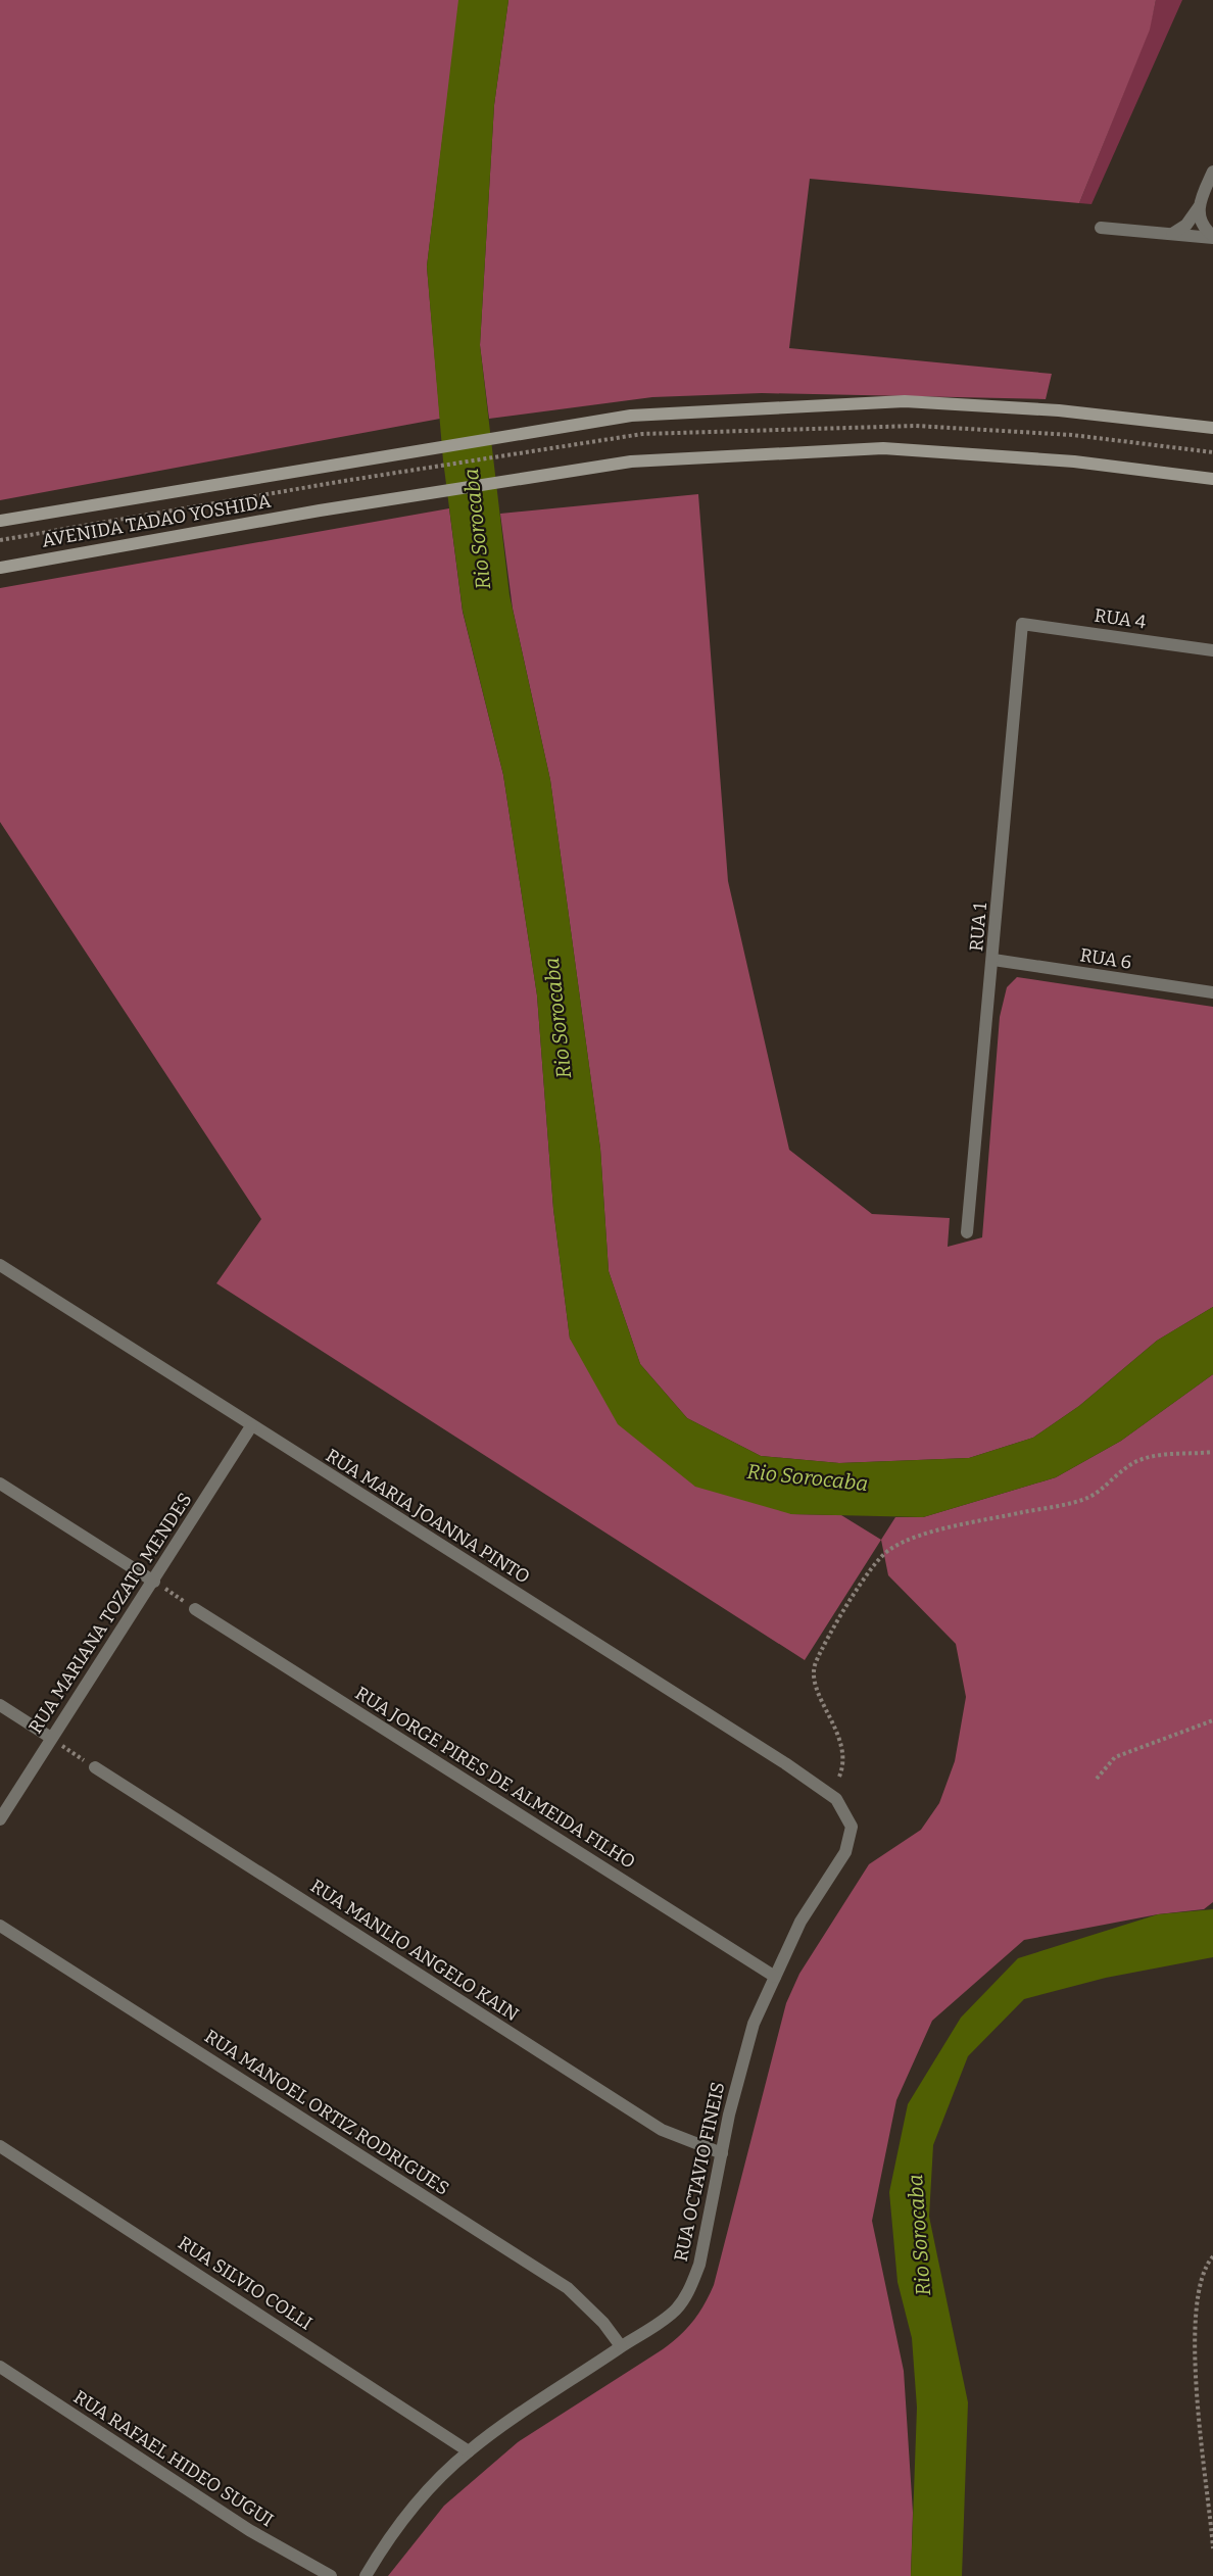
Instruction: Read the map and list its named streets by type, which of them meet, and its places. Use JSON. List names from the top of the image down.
{
  "streets": {
    "main road": ["AVENIDA TADAO YOSHIDA"],
    "street": [
      "RUA 4",
      "RUA 1",
      "RUA 6",
      "RUA MARIA JOANNA PINTO",
      "RUA MARIANA TOZATO MENDES",
      "RUA JORGE PIRES DE ALMEIDA FILHO",
      "RUA MANLIO ANGELO KAIN",
      "RUA MANOEL ORTIZ RODRIGUES",
      "RUA OCTAVIO FINEIS",
      "RUA SILVIO COLLI",
      "RUA RAFAEL HIDEO SUGUI"
    ]
  },
  "crossings": [
    ["RUA 4", "RUA 1"],
    ["RUA 1", "RUA 6"],
    ["RUA MARIA JOANNA PINTO", "RUA MARIANA TOZATO MENDES"],
    ["RUA MARIA JOANNA PINTO", "RUA OCTAVIO FINEIS"],
    ["RUA JORGE PIRES DE ALMEIDA FILHO", "RUA OCTAVIO FINEIS"],
    ["RUA MANLIO ANGELO KAIN", "RUA OCTAVIO FINEIS"],
    ["RUA MANOEL ORTIZ RODRIGUES", "RUA OCTAVIO FINEIS"],
    ["RUA OCTAVIO FINEIS", "RUA SILVIO COLLI"]
  ],
  "water": ["Rio Sorocaba"]
}
